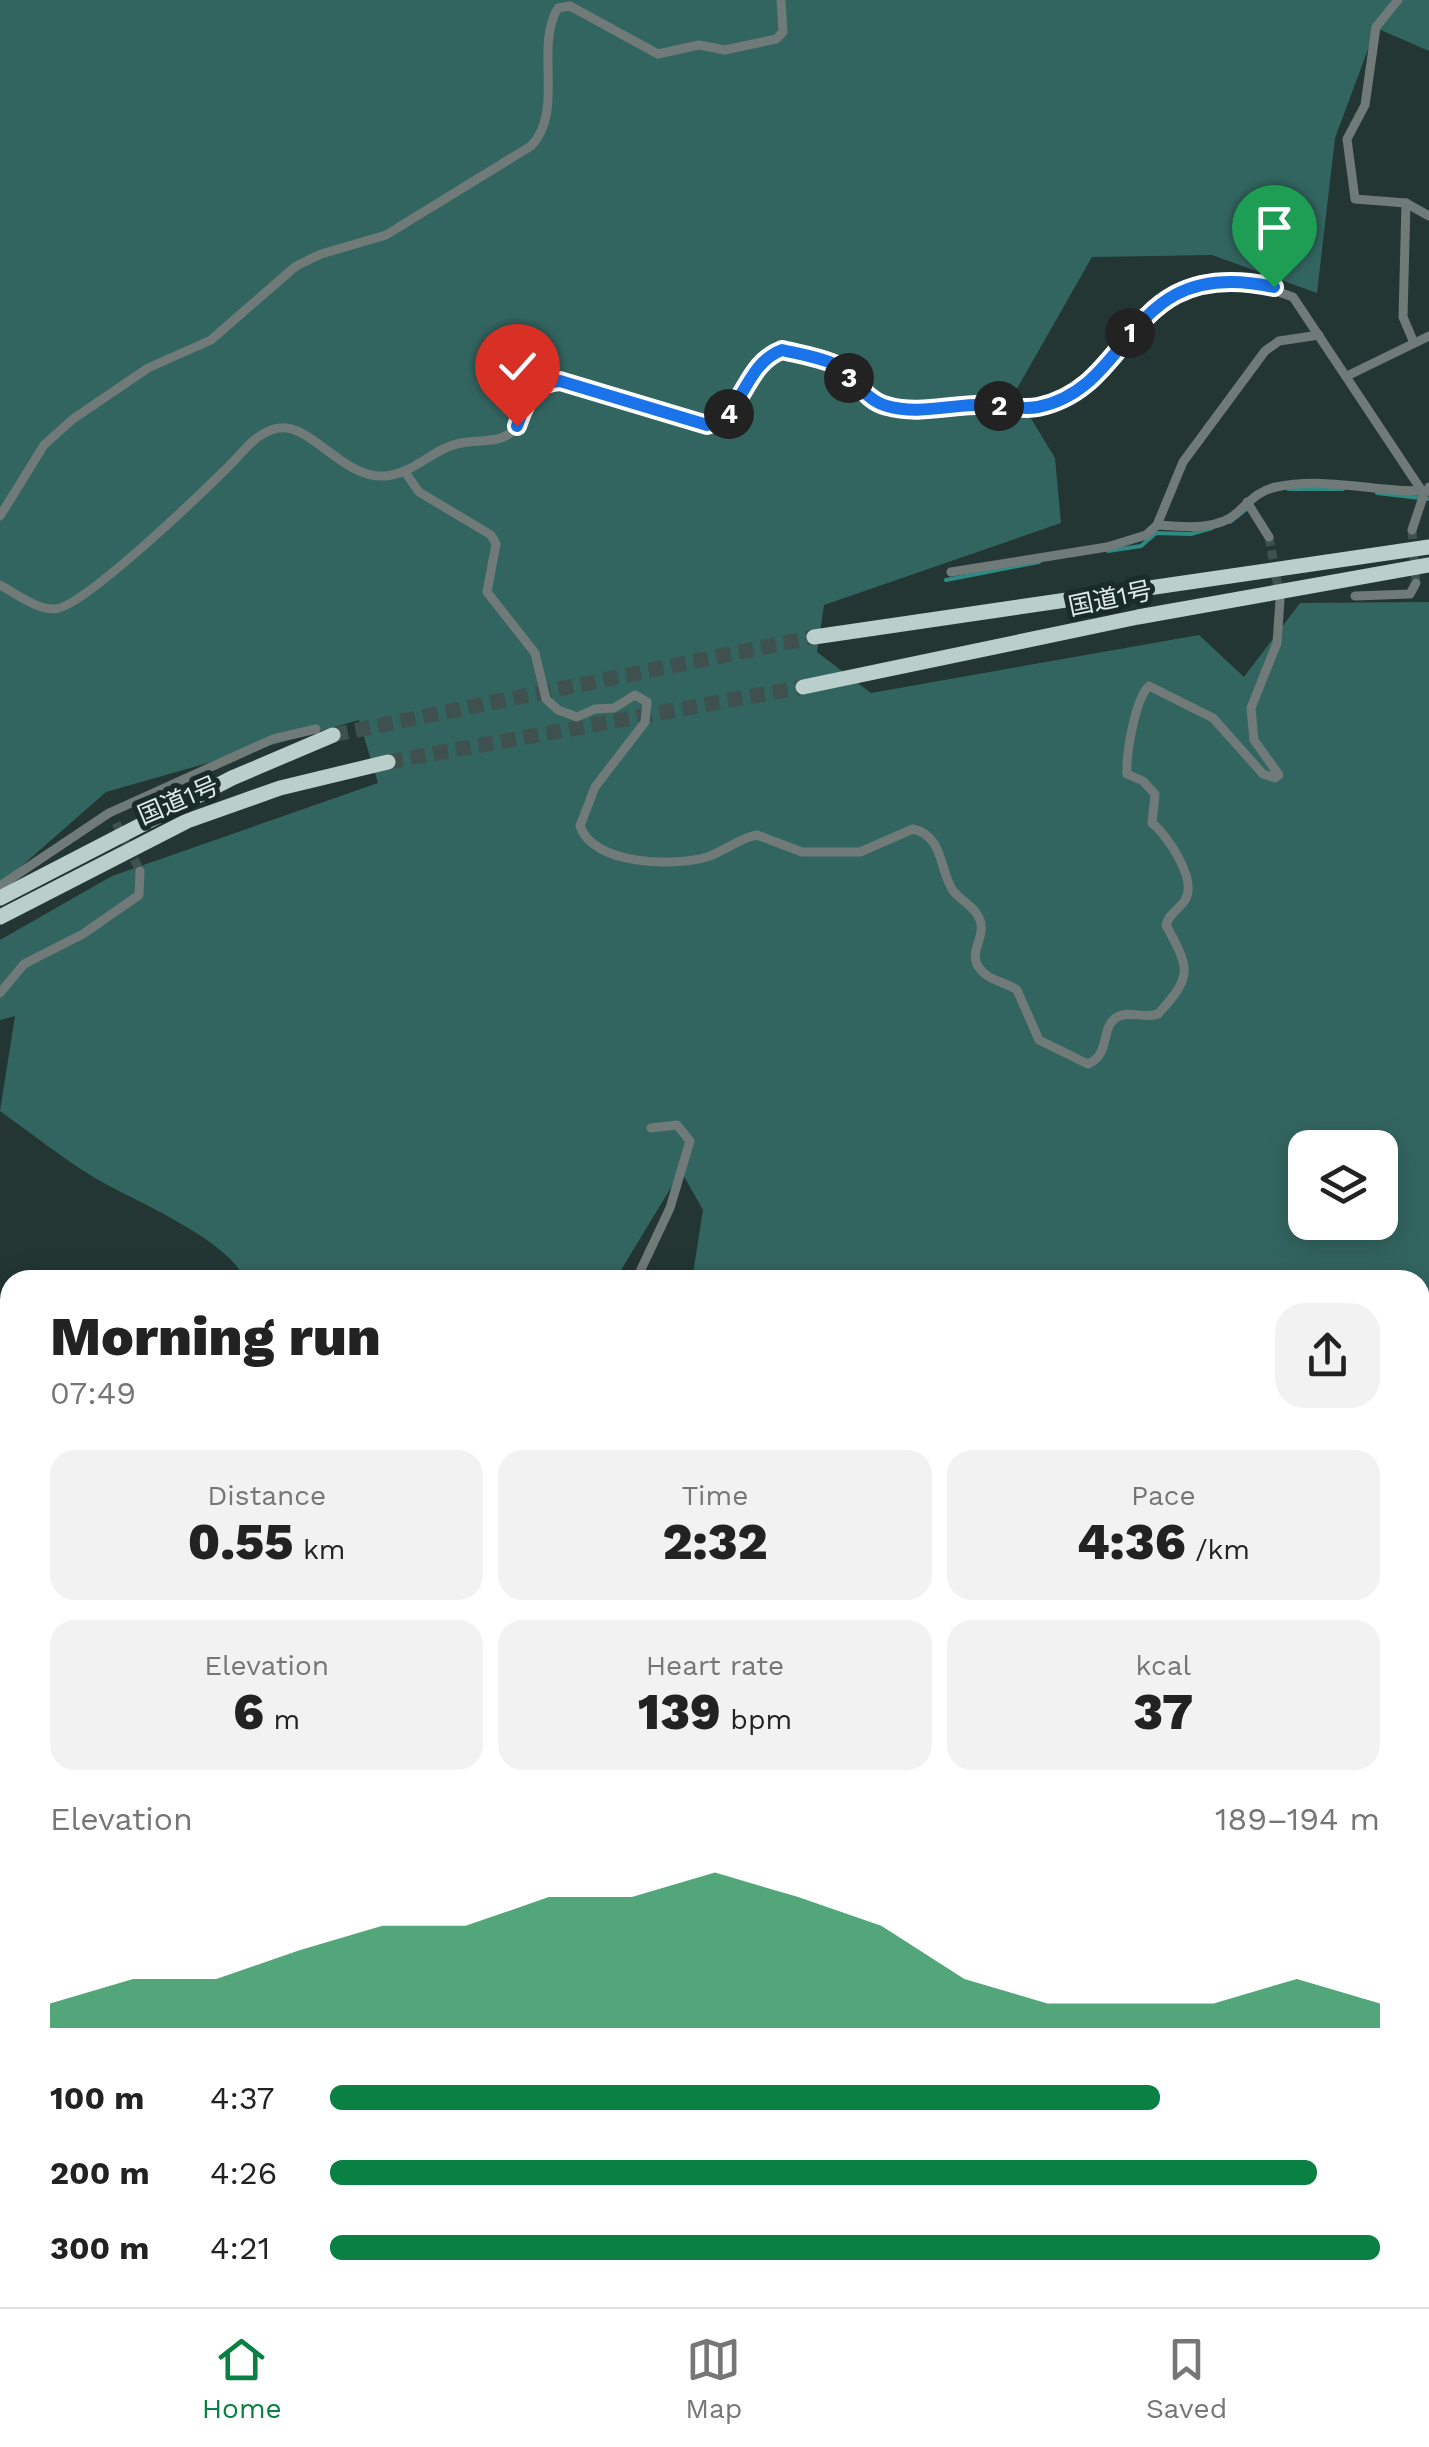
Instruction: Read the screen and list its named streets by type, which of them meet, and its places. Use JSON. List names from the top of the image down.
{
  "streets": {
    "highway": ["国道1号"]
  },
  "page": {
    "pins": [
      "1",
      "3",
      "2",
      "4"
    ],
    "heading": ["Morning run", "07:49"],
    "stats": [
      ["Distance", "0.55 km"],
      ["Time", "2:32"],
      ["Pace", "4:36 /km"],
      ["Elevation", "6 m"],
      ["Heart rate", "139 bpm"],
      ["kcal", "37"]
    ],
    "chart": ["Elevation", "189–194 m"],
    "list": [
      {
        "name": "100 m",
        "note": "4:37"
      },
      {
        "name": "200 m",
        "note": "4:26"
      },
      {
        "name": "300 m",
        "note": "4:21"
      }
    ],
    "tabs": ["Home", "Map", "Saved"]
  }
}
